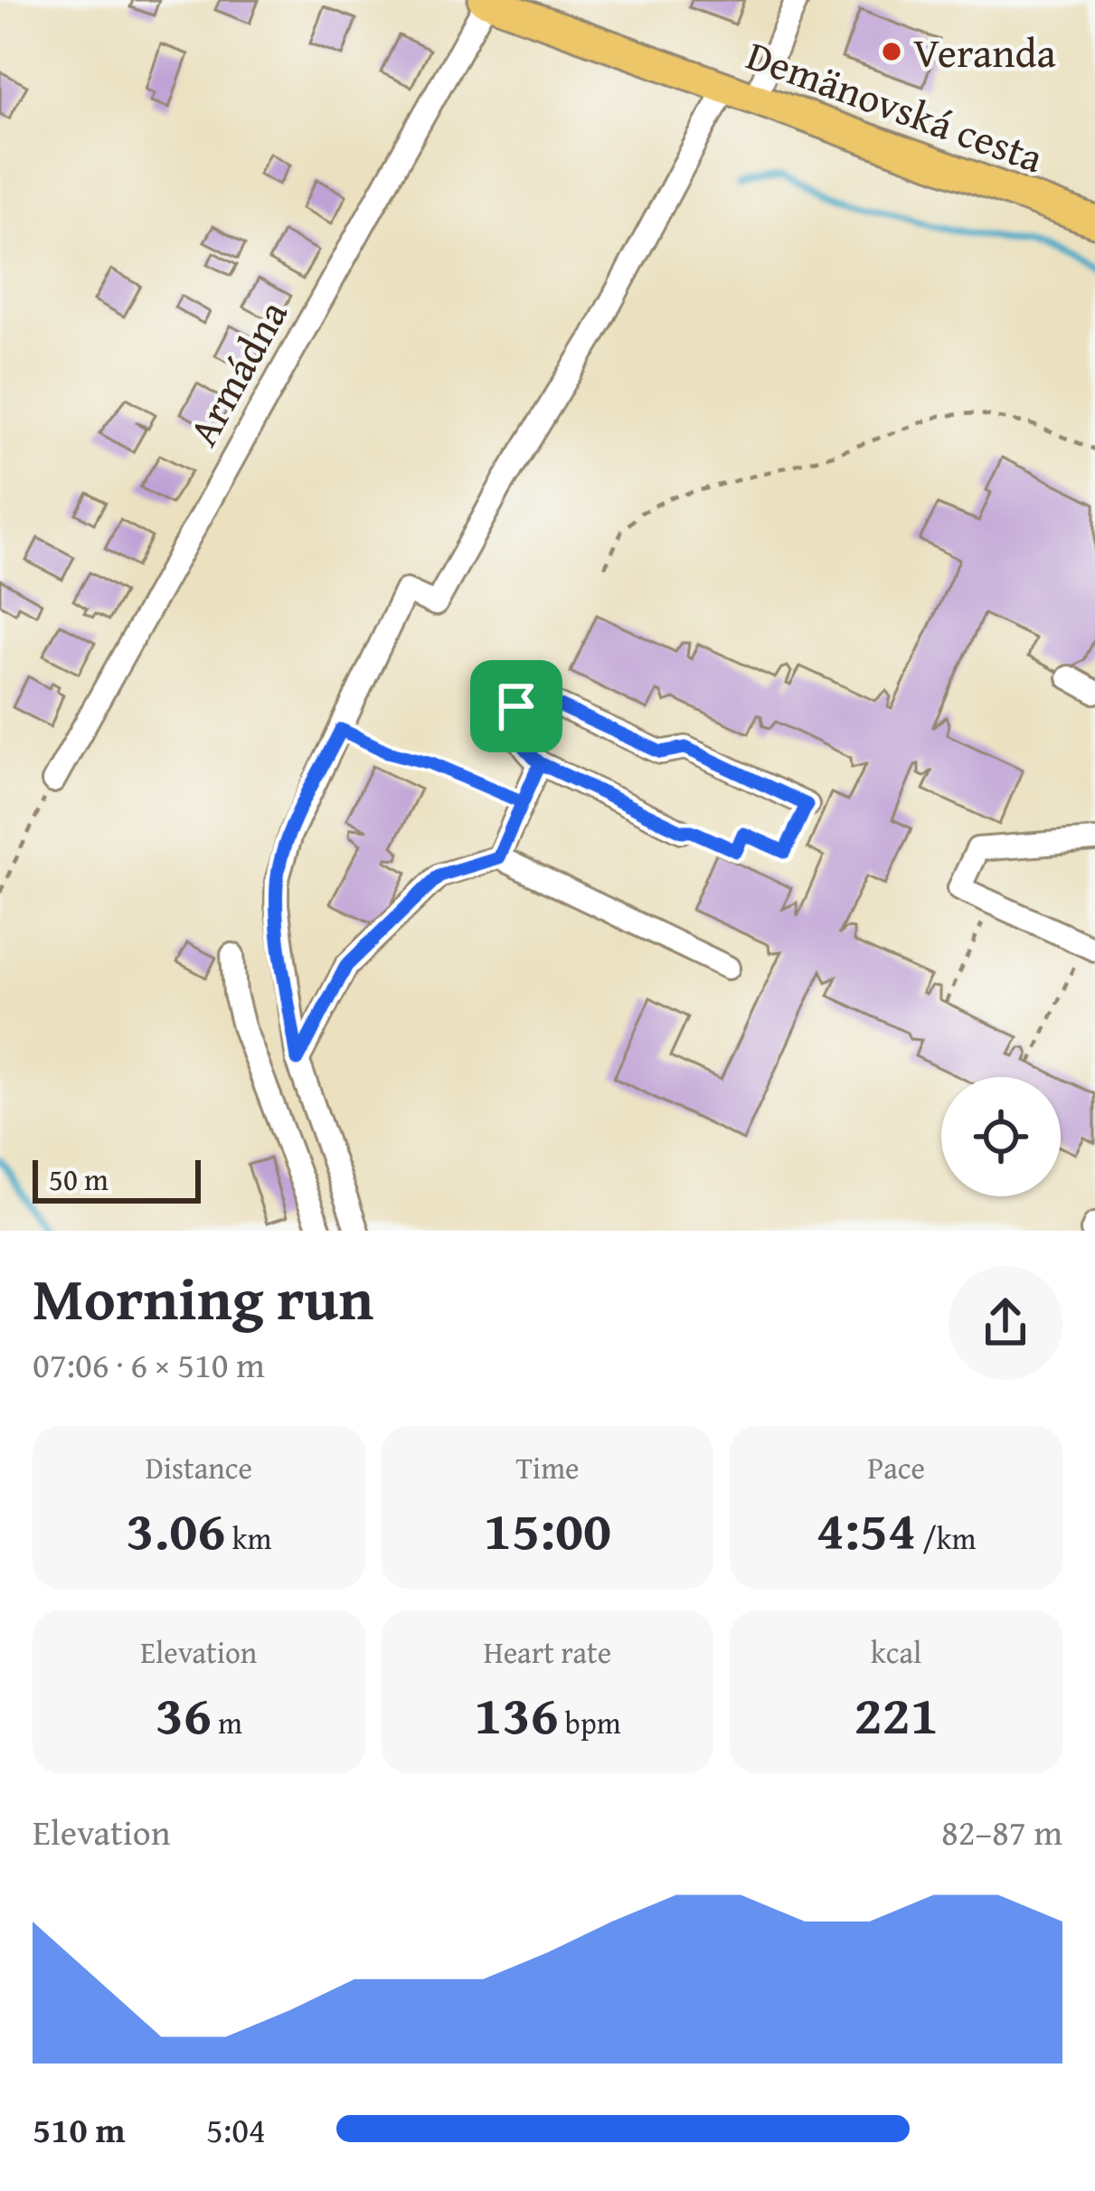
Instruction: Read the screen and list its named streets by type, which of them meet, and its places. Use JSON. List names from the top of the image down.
{
  "streets": {
    "main road": ["Demänovská cesta"],
    "street": ["Armádna"]
  },
  "crossings": [
    ["Demänovská cesta", "Armádna"]
  ],
  "places": ["Veranda"],
  "scale_bar": "50 m",
  "page": {
    "scale": "50 m",
    "heading": ["Morning run", "07:06 · 6 × 510 m"],
    "stats": [
      ["Distance", "3.06 km"],
      ["Time", "15:00"],
      ["Pace", "4:54 /km"],
      ["Elevation", "36 m"],
      ["Heart rate", "136 bpm"],
      ["kcal", "221"]
    ],
    "chart": ["Elevation", "82–87 m"],
    "list": [
      {
        "name": "510 m",
        "note": "5:04"
      }
    ]
  }
}
